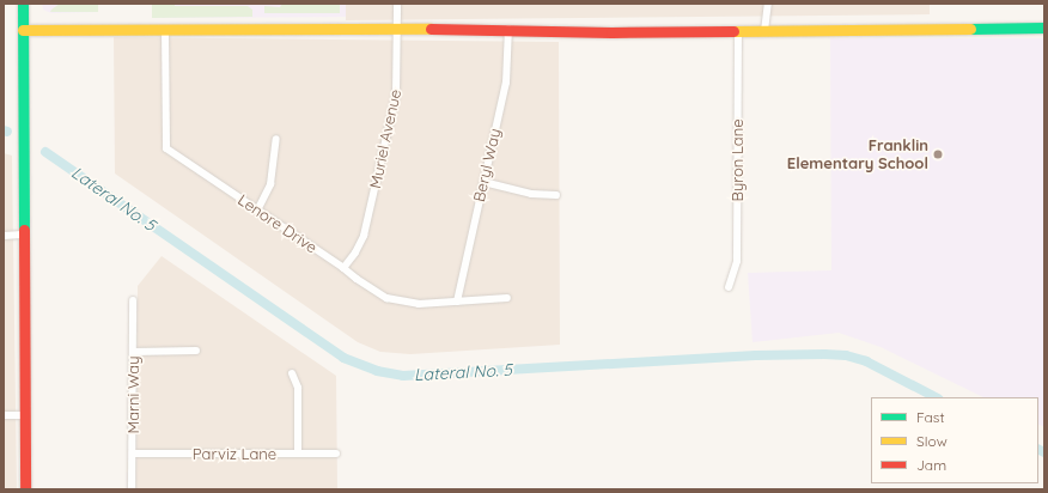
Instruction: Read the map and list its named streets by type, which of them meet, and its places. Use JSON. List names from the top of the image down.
{
  "streets": {
    "street": [
      "Muriel Avenue",
      "Byron Lane",
      "Beryl Way",
      "Lenore Drive",
      "Marni Way",
      "Parviz Lane"
    ]
  },
  "crossings": [
    ["Muriel Avenue", "Lenore Drive"],
    ["Beryl Way", "Lenore Drive"],
    ["Marni Way", "Parviz Lane"]
  ],
  "water": ["Lateral No. 5"],
  "places": ["Franklin Elementary School"],
  "legend": ["Fast", "Slow", "Jam"]
}
